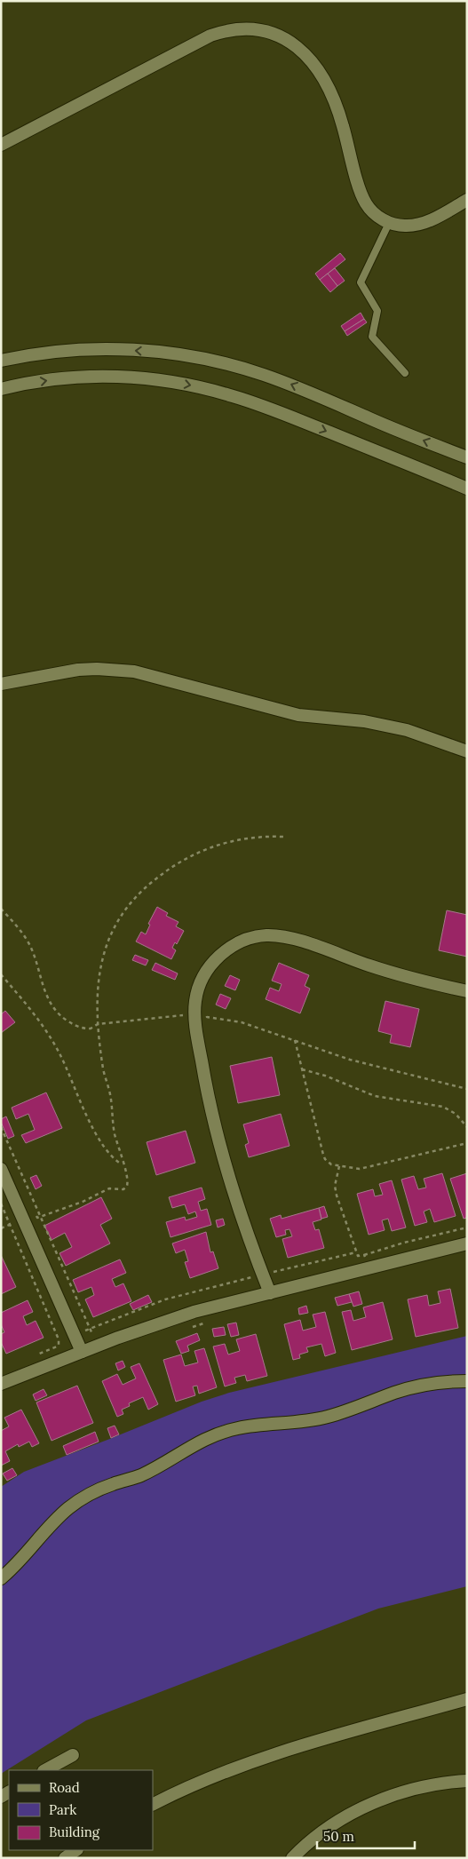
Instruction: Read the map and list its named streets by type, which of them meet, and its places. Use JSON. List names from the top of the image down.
{
  "legend": ["Road", "Park", "Building"],
  "scale_bar": "50 m"
}
